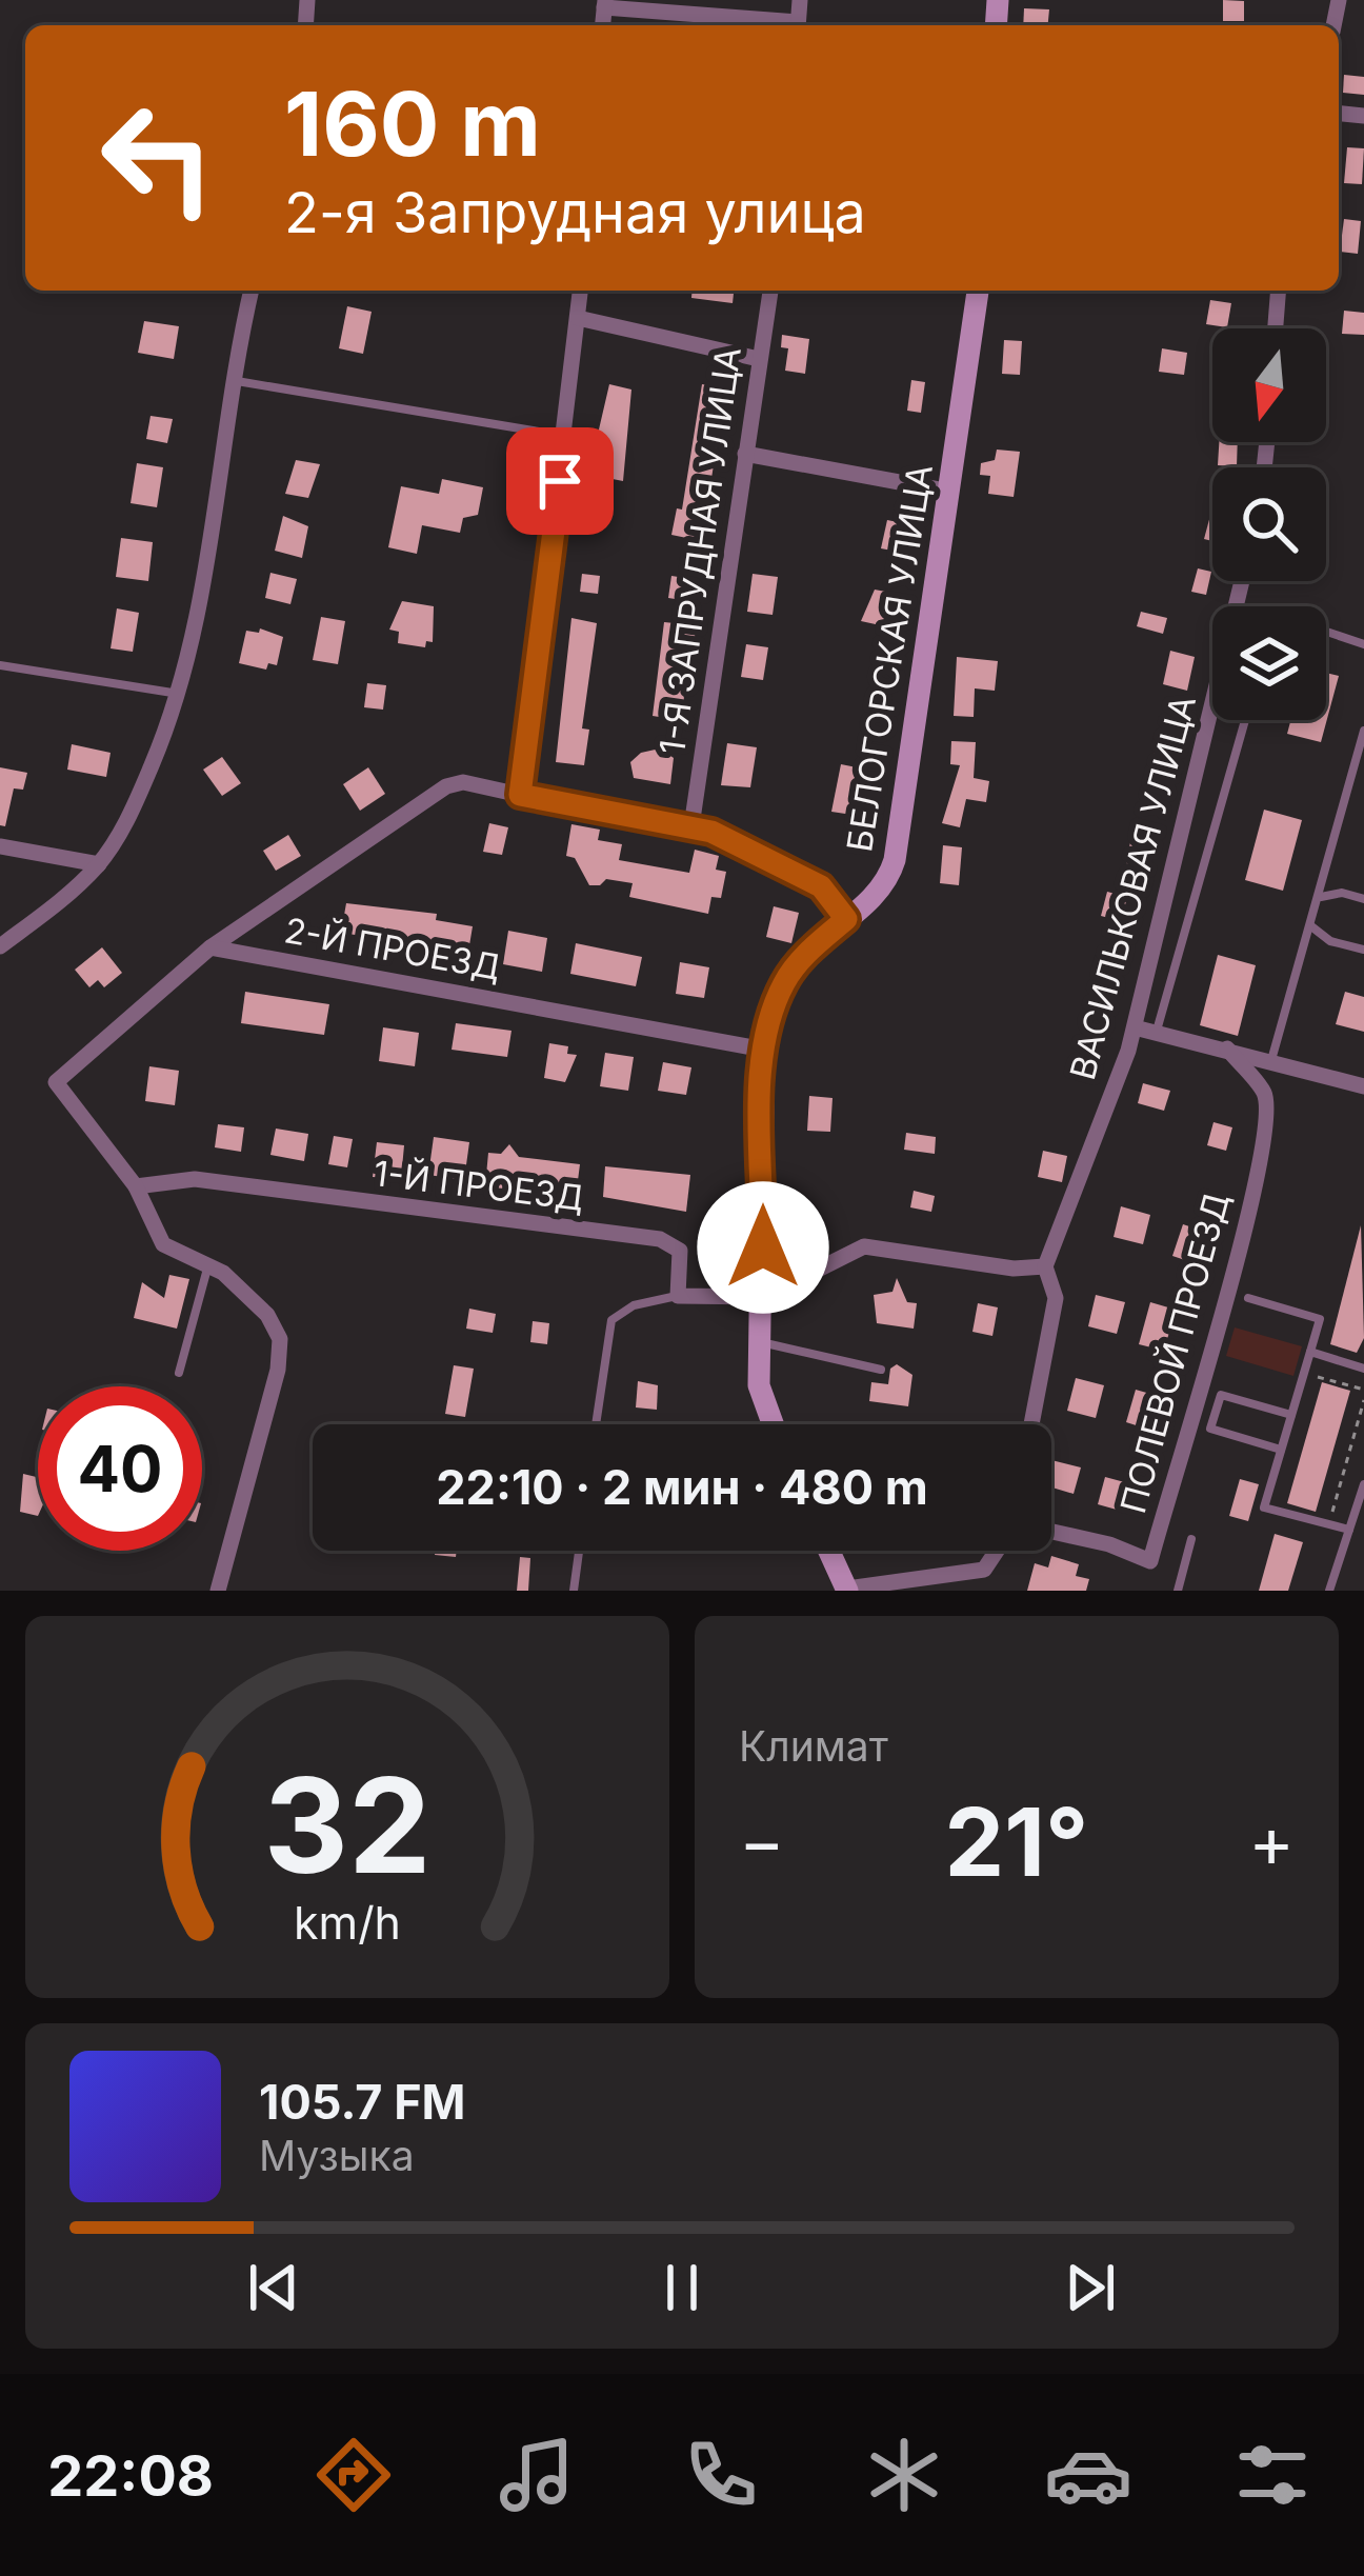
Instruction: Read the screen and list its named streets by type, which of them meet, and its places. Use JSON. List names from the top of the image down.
{
  "streets": {
    "street": [
      "1-Я ЗАПРУДНАЯ УЛИЦА",
      "БЕЛОГОРСКАЯ УЛИЦА",
      "ВАСИЛЬКОВАЯ УЛИЦА",
      "2-Й ПРОЕЗД",
      "1-Й ПРОЕЗД",
      "ПОЛЕВОЙ ПРОЕЗД"
    ]
  },
  "crossings": [
    ["БЕЛОГОРСКАЯ УЛИЦА", "2-Й ПРОЕЗД"]
  ],
  "north": "bottom",
  "page": {
    "turn": ["160 m", "2-я Запрудная улица"],
    "limit": "40",
    "trip": "22:10 · 2 мин · 480 m",
    "tile": "Климат",
    "heat": ["−", "21°", "+"],
    "song": ["105.7 FM", "Музыка"],
    "tabs": "22:08",
    "gauge": ["32", "km/h"]
  }
}
